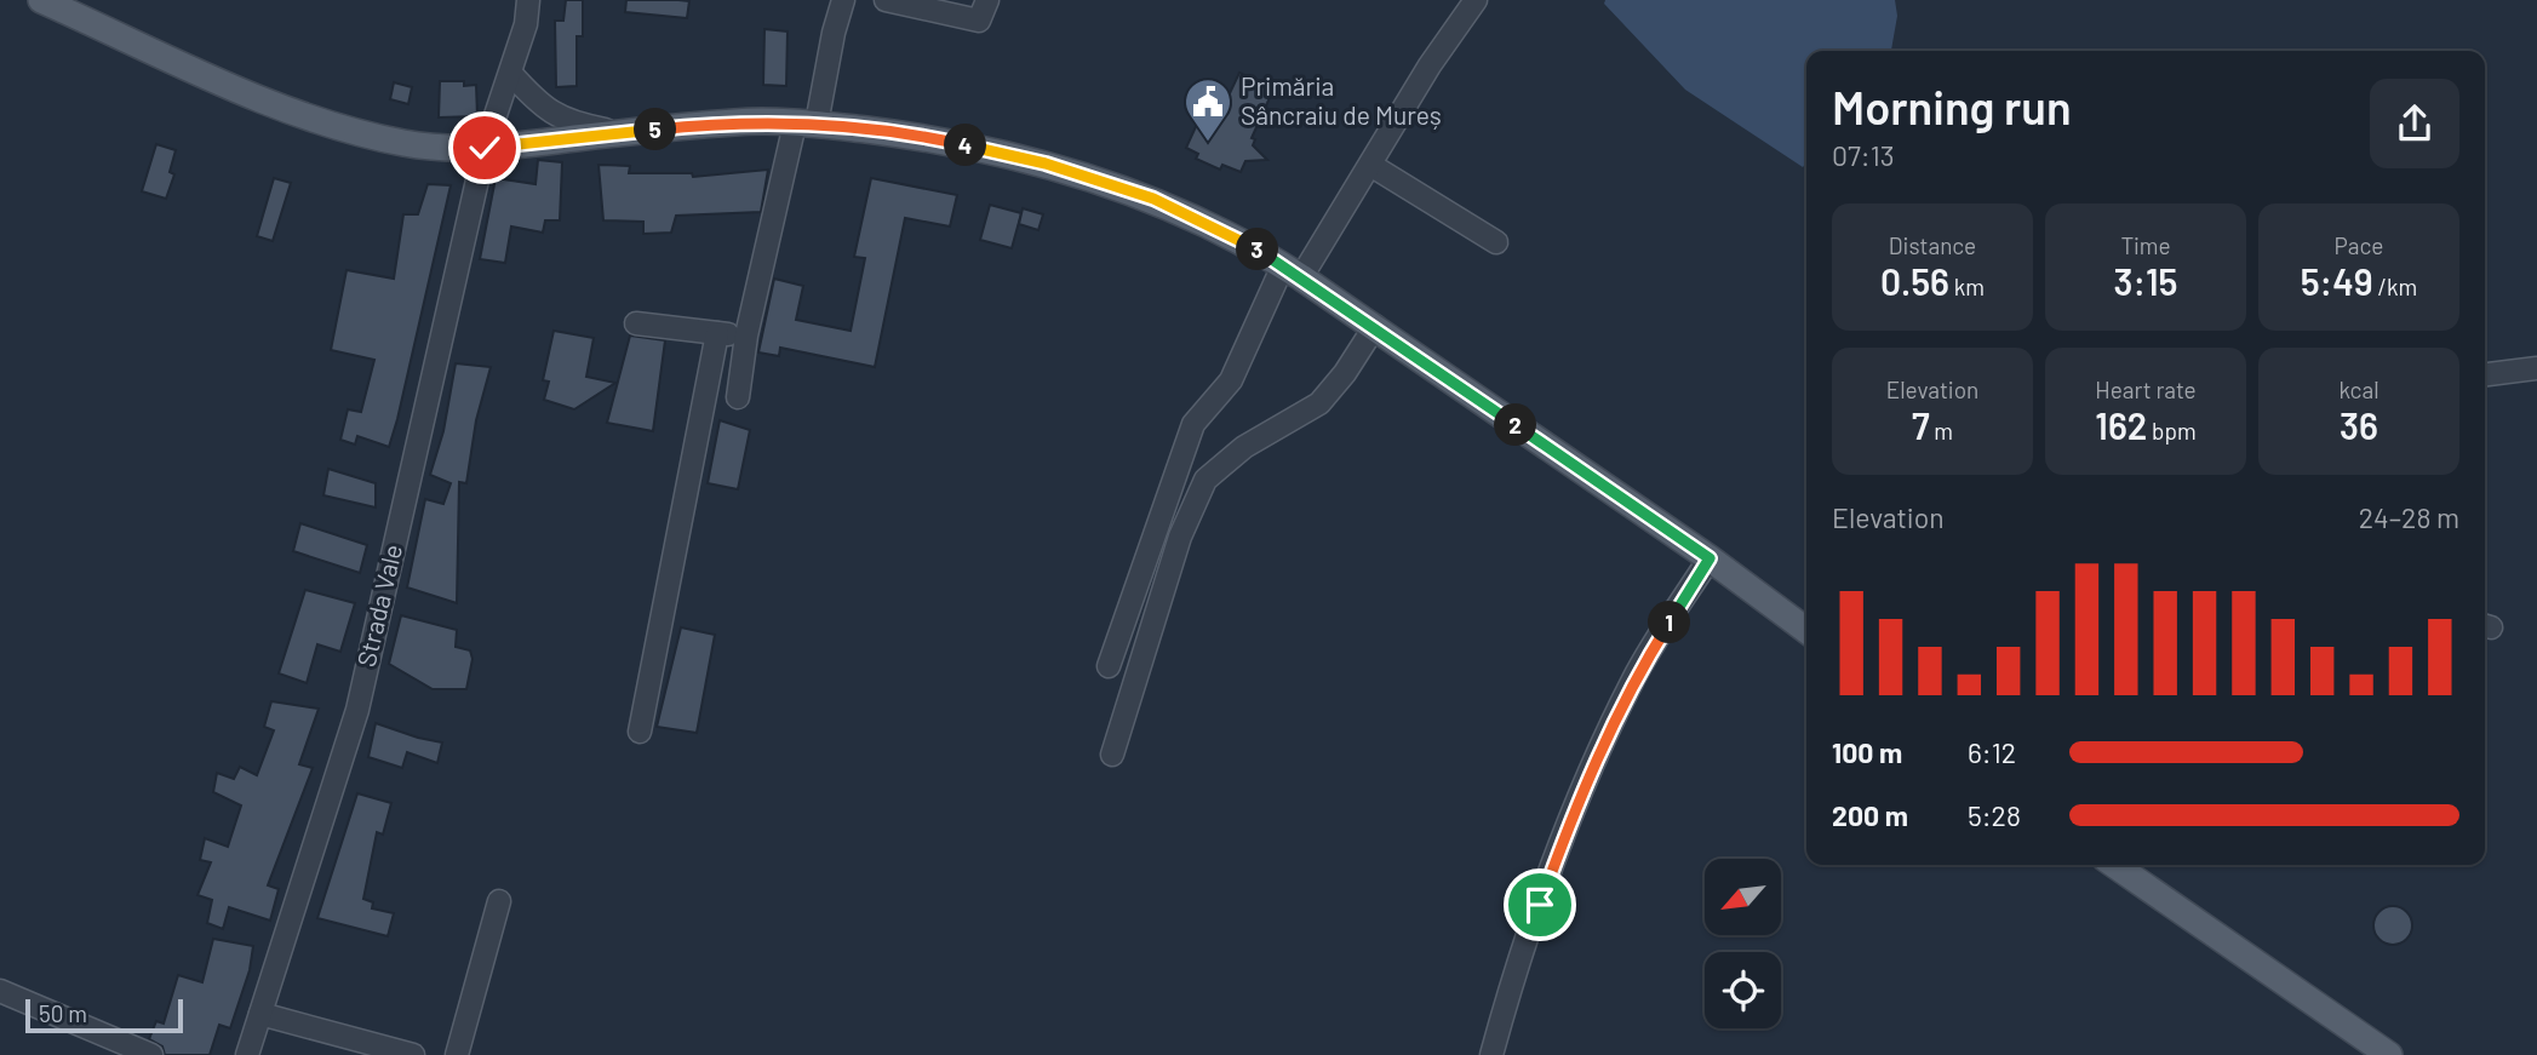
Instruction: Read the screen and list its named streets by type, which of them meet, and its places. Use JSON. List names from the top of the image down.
{
  "streets": {
    "street": ["Strada Vale"]
  },
  "places": {
    "public building": ["Primăria Sâncraiu de Mureș"]
  },
  "scale_bar": "50 m",
  "north": "bottom left",
  "page": {
    "heading": ["Morning run", "07:13"],
    "pins": [
      "5",
      "4",
      "3",
      "2",
      "1"
    ],
    "stats": [
      ["Distance", "0.56 km"],
      ["Time", "3:15"],
      ["Pace", "5:49 /km"],
      ["Elevation", "7 m"],
      ["Heart rate", "162 bpm"],
      ["kcal", "36"]
    ],
    "chart": ["Elevation", "24–28 m"],
    "list": [
      {
        "name": "100 m",
        "note": "6:12"
      },
      {
        "name": "200 m",
        "note": "5:28"
      }
    ],
    "scale": "50 m"
  }
}
